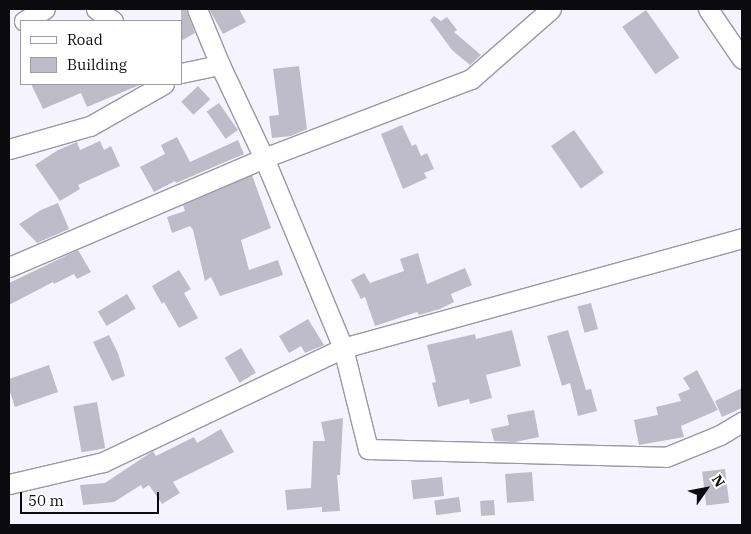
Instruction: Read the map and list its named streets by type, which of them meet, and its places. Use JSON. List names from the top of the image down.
{
  "legend": ["Road", "Building"],
  "scale_bar": "50 m",
  "north": "top right"
}
